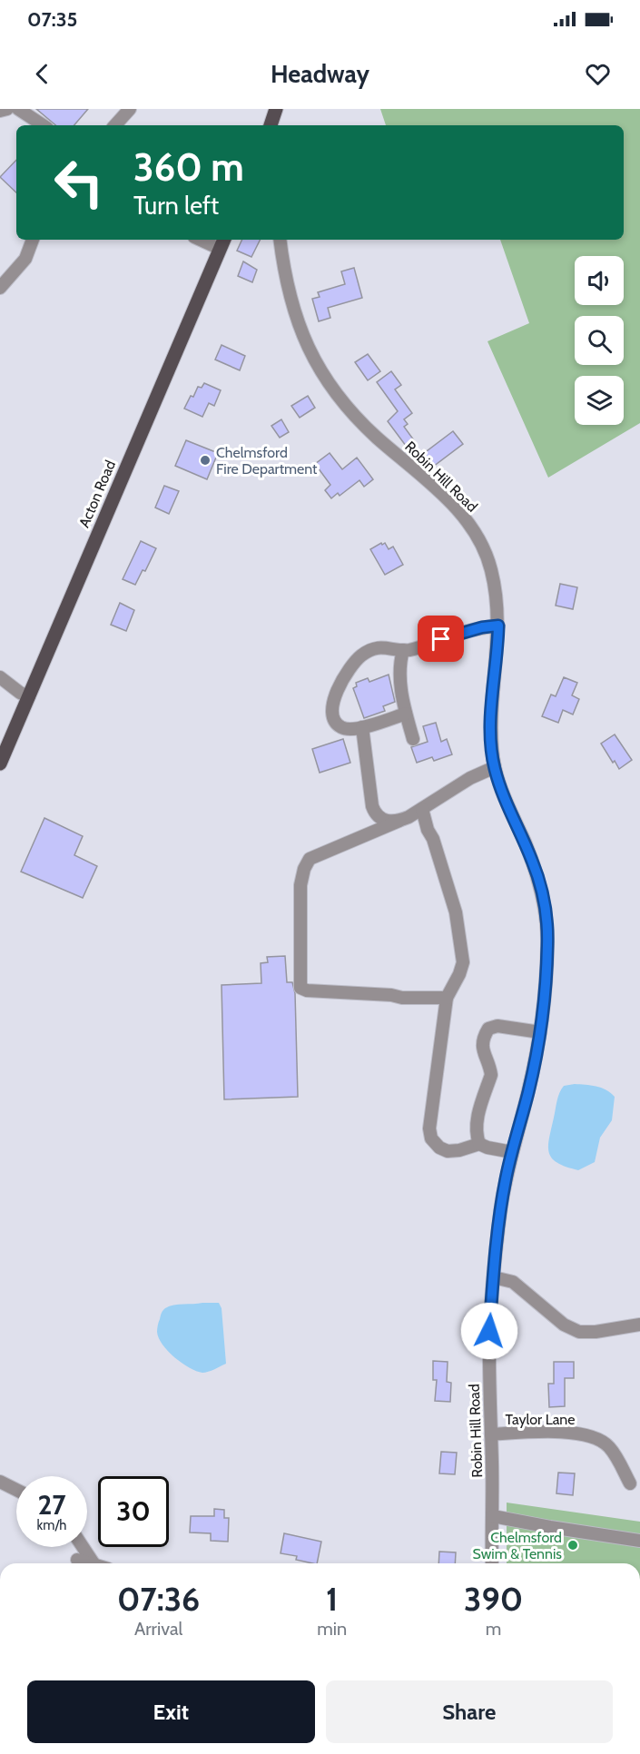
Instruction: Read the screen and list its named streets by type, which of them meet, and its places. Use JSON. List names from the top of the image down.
{
  "streets": {
    "main road": ["Acton Road"],
    "street": ["Robin Hill Road", "Taylor Lane"]
  },
  "crossings": [
    ["Robin Hill Road", "Taylor Lane"]
  ],
  "places": ["Chelmsford Fire Department", "Chelmsford Swim & Tennis"],
  "page": {
    "status": "07:35",
    "header": "Headway",
    "turn": ["360 m", "Turn left"],
    "speed": "27 km/h",
    "limit": "30",
    "eta": [
      "07:36",
      "Arrival",
      "1",
      "min",
      "390",
      "m"
    ],
    "buttons": ["Exit", "Share"]
  }
}
